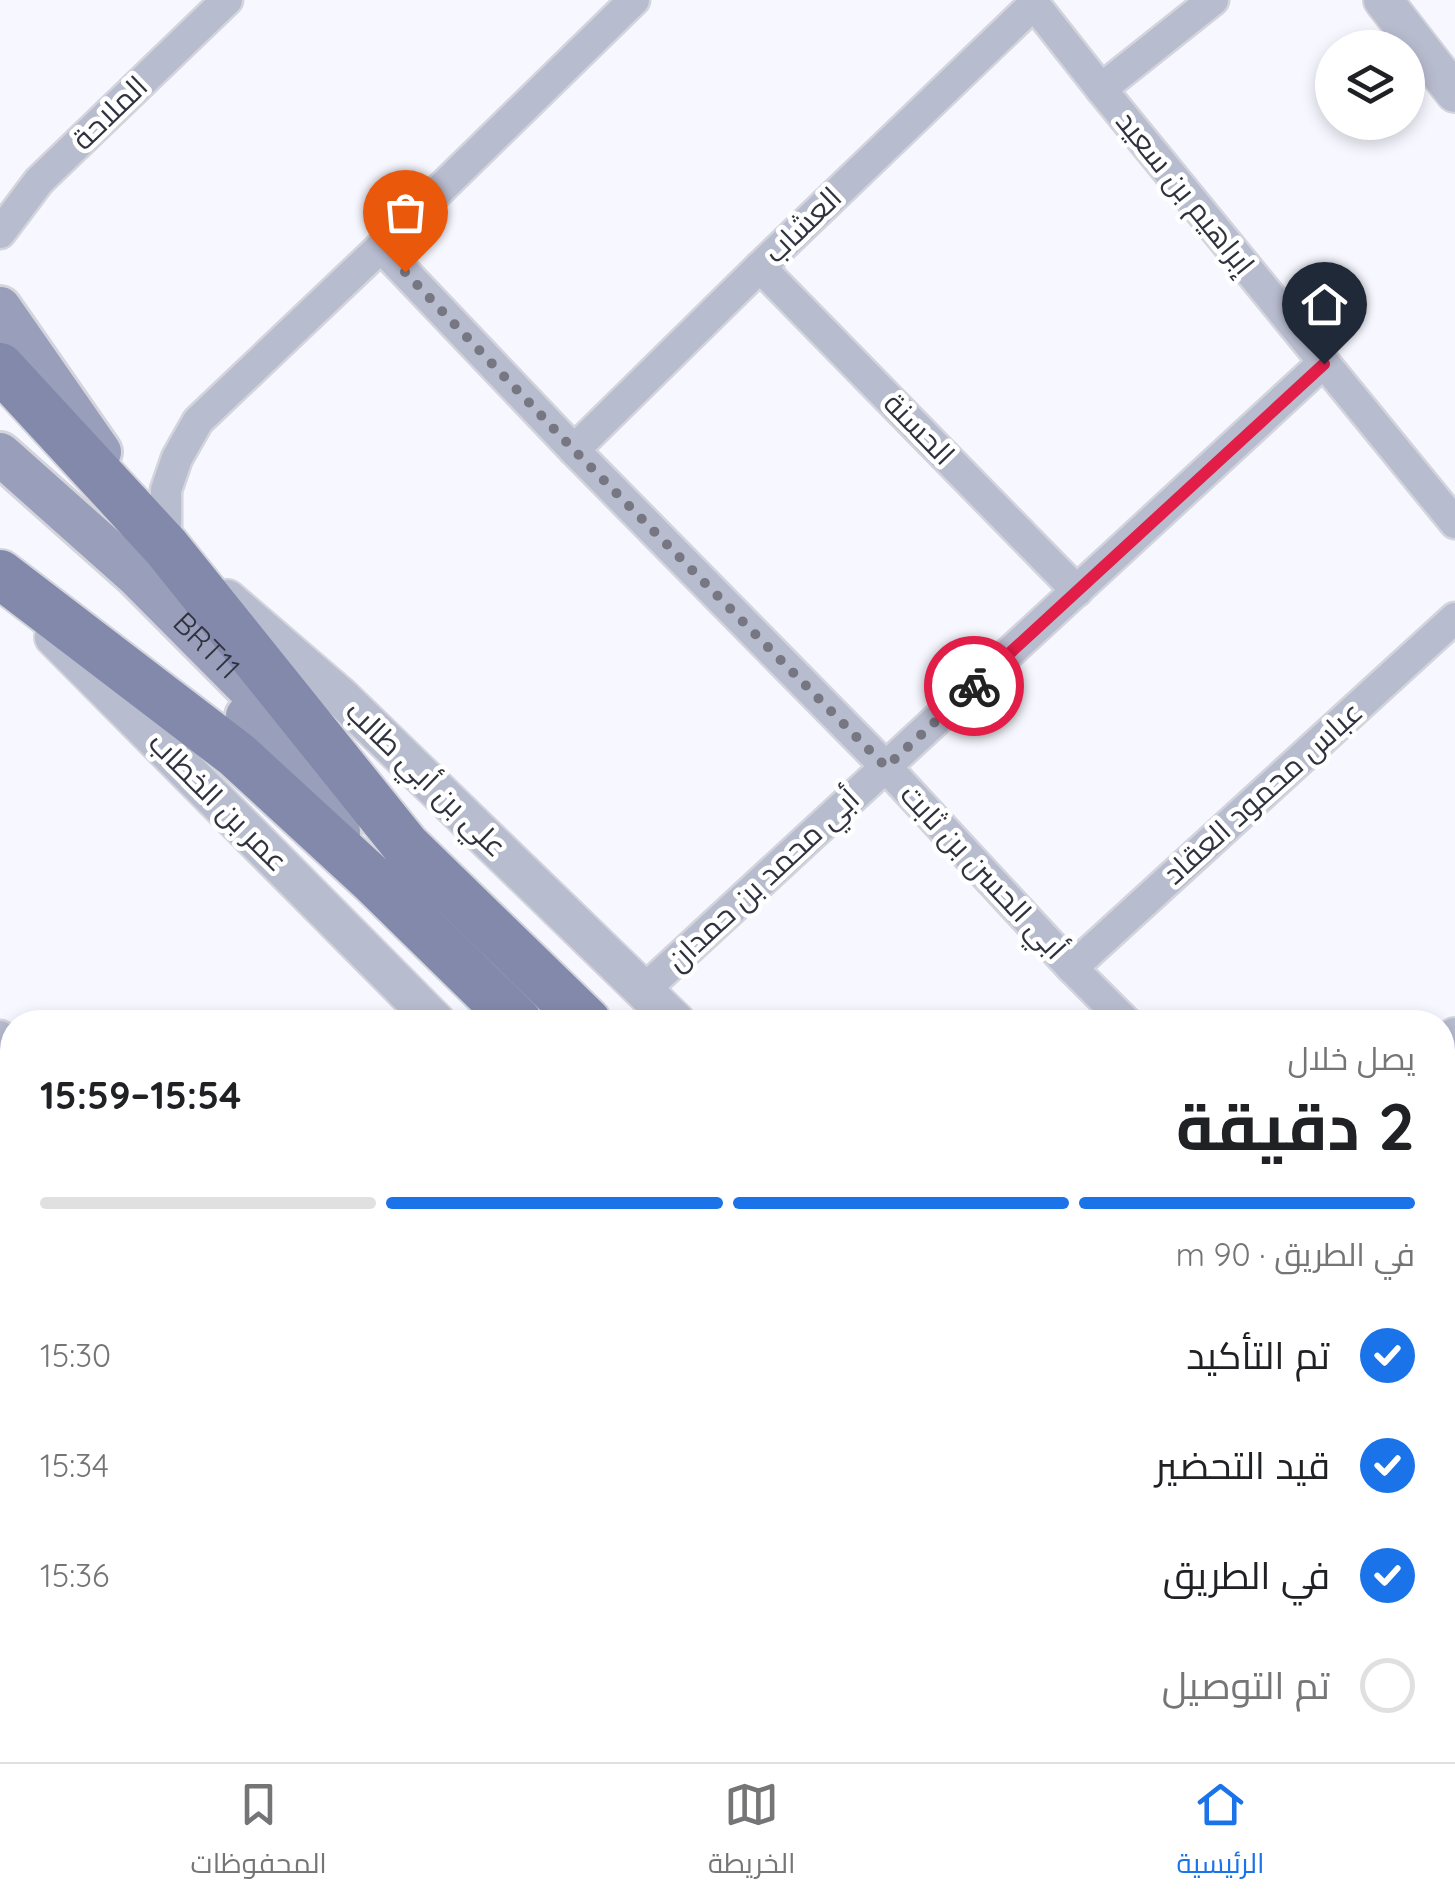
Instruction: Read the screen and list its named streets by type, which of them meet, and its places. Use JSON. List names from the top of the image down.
{
  "streets": {
    "main road": ["BRT11", "علي بن أبي طالب"],
    "street": [
      "الملاحة",
      "إبراهيم بن سعيد",
      "العشاب",
      "الحسنة",
      "عباس محمود العقاد",
      "عمر بن الخطاب",
      "أبي الحسن بن ثابت",
      "أبي محمد بن حمدان"
    ]
  },
  "crossings": [
    ["إبراهيم بن سعيد", "العشاب"],
    ["إبراهيم بن سعيد", "أبي محمد بن حمدان"],
    ["العشاب", "الحسنة"],
    ["العشاب", "أبي الحسن بن ثابت"],
    ["الحسنة", "أبي محمد بن حمدان"],
    ["BRT11", "علي بن أبي طالب"],
    ["علي بن أبي طالب", "أبي محمد بن حمدان"],
    ["عباس محمود العقاد", "أبي الحسن بن ثابت"],
    ["أبي الحسن بن ثابت", "أبي محمد بن حمدان"]
  ],
  "page": {
    "heading": ["2 دقيقة", "يصل خلال", "15:54–15:59"],
    "bar": "في الطريق · 90 m",
    "list": [
      ["تم التأكيد", "15:30"],
      ["قيد التحضير", "15:34"],
      ["في الطريق", "15:36"],
      "تم التوصيل"
    ],
    "tabs": ["الرئيسية", "الخريطة", "المحفوظات"]
  }
}
